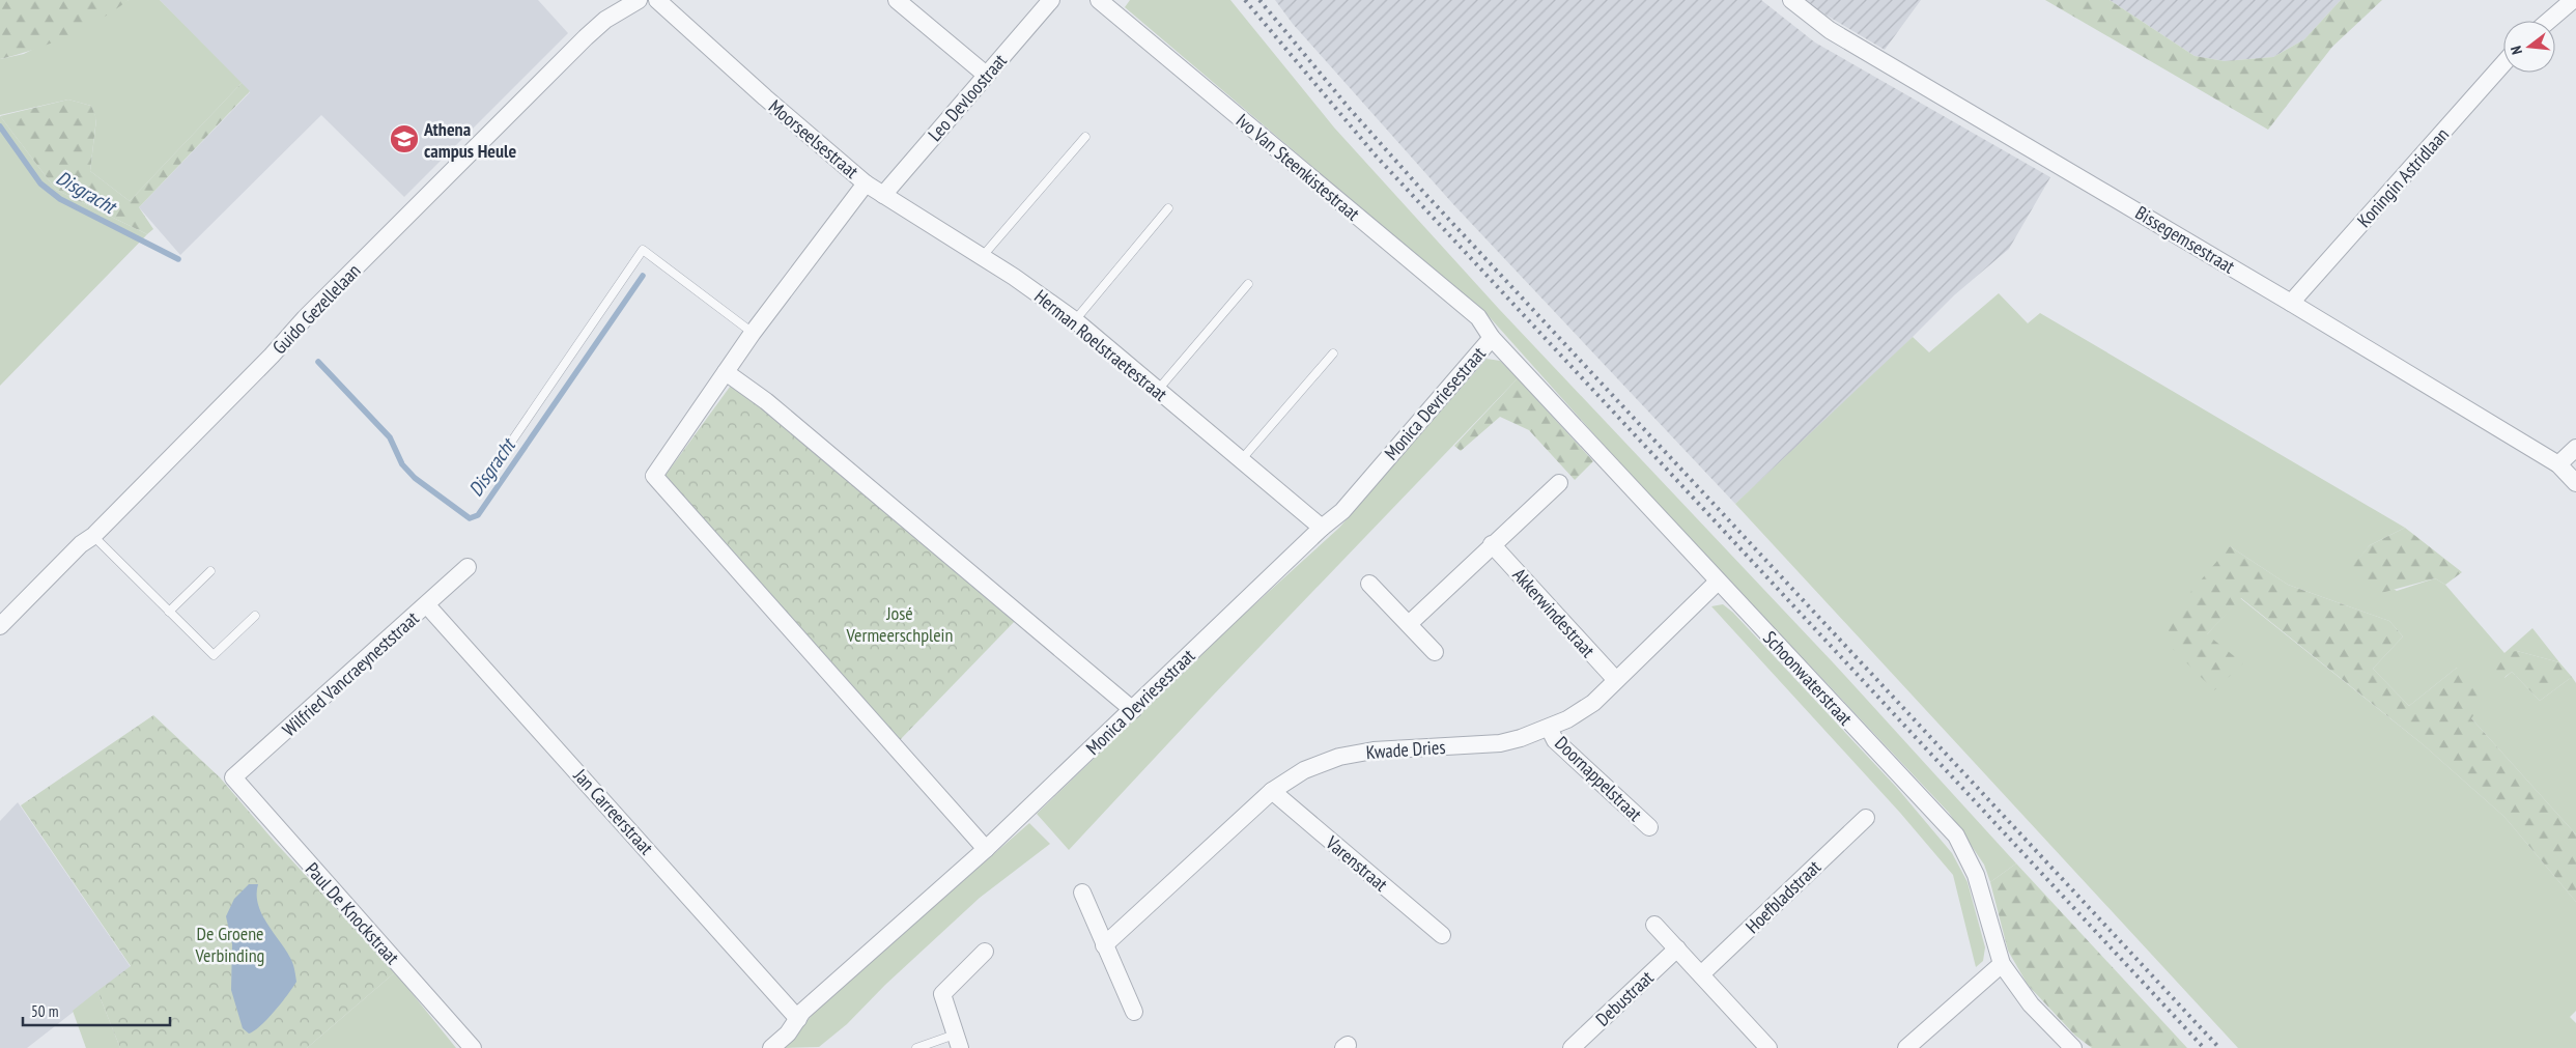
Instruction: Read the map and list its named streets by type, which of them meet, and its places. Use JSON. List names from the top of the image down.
{
  "streets": {
    "street": [
      "Leo Devloostraat",
      "Moorseelsestraat",
      "Ivo Van Steenkistestraat",
      "Koningin Astridlaan",
      "Bissegemsestraat",
      "Guido Gezellelaan",
      "Herman Roelstraetestraat",
      "Monica Devriesestraat",
      "Akkerwindestraat",
      "Wilfried Vancraeyneststraat",
      "Schoonwaterstraat",
      "Kwade Dries",
      "Doornappelstraat",
      "Jan Carreerstraat",
      "Varenstraat",
      "Hoefbladstraat",
      "Paul De Knockstraat",
      "Debustraat"
    ]
  },
  "crossings": [
    ["Leo Devloostraat", "Herman Roelstraetestraat"],
    ["Moorseelsestraat", "Herman Roelstraetestraat"],
    ["Ivo Van Steenkistestraat", "Monica Devriesestraat"],
    ["Ivo Van Steenkistestraat", "Schoonwaterstraat"],
    ["Koningin Astridlaan", "Bissegemsestraat"],
    ["Herman Roelstraetestraat", "Monica Devriesestraat"],
    ["Monica Devriesestraat", "Schoonwaterstraat"],
    ["Monica Devriesestraat", "Jan Carreerstraat"],
    ["Akkerwindestraat", "Kwade Dries"],
    ["Wilfried Vancraeyneststraat", "Jan Carreerstraat"],
    ["Wilfried Vancraeyneststraat", "Paul De Knockstraat"],
    ["Schoonwaterstraat", "Kwade Dries"],
    ["Kwade Dries", "Doornappelstraat"],
    ["Kwade Dries", "Varenstraat"]
  ],
  "water": ["Disgracht"],
  "parks": ["José Vermeerschplein", "De Groene Verbinding"],
  "places": {
    "school or university": ["Athena campus Heule"]
  },
  "scale_bar": "50 m",
  "north": "left"
}
